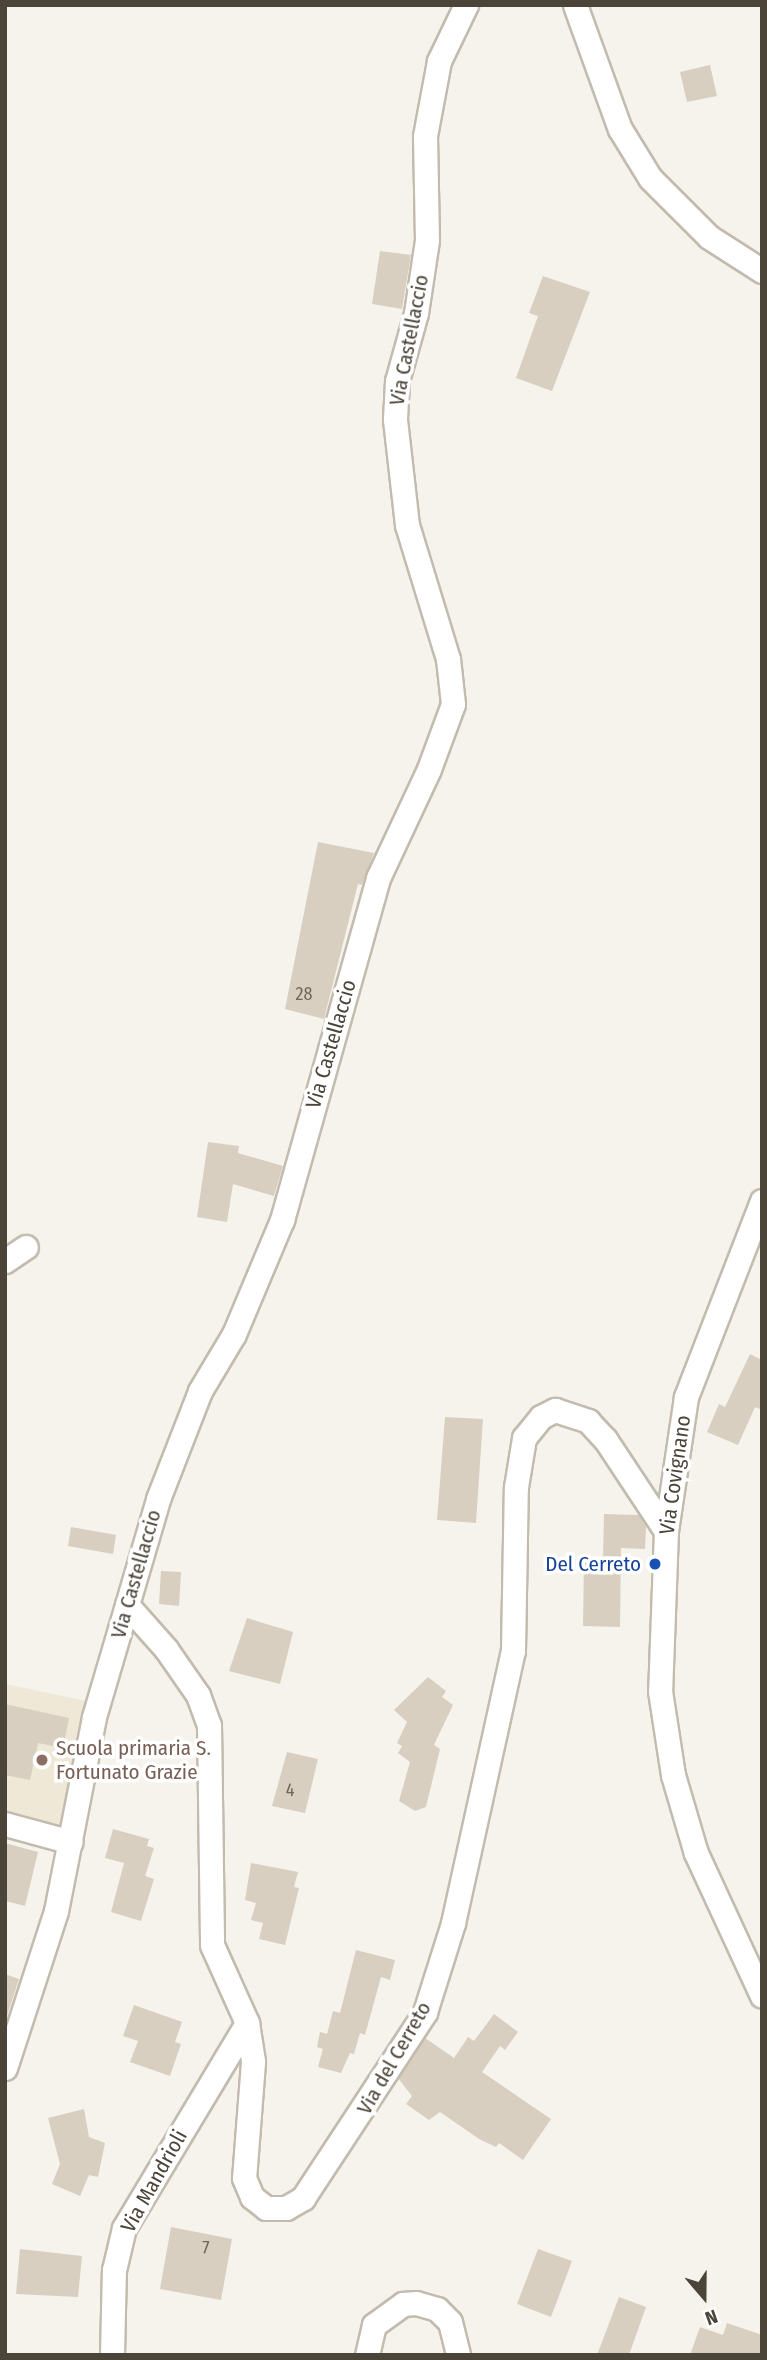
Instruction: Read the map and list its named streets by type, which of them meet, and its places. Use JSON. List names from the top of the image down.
{
  "streets": {
    "street": [
      "Via Castellaccio",
      "Via Covignano",
      "Via del Cerreto",
      "Via Mandrioli"
    ]
  },
  "crossings": [
    ["Via Castellaccio", "Via del Cerreto"],
    ["Via Covignano", "Via del Cerreto"],
    ["Via del Cerreto", "Via Mandrioli"]
  ],
  "places": ["Del Cerreto", "Scuola primaria S. Fortunato Grazie"],
  "house_numbers": ["28", "4", "7"],
  "north": "bottom"
}
